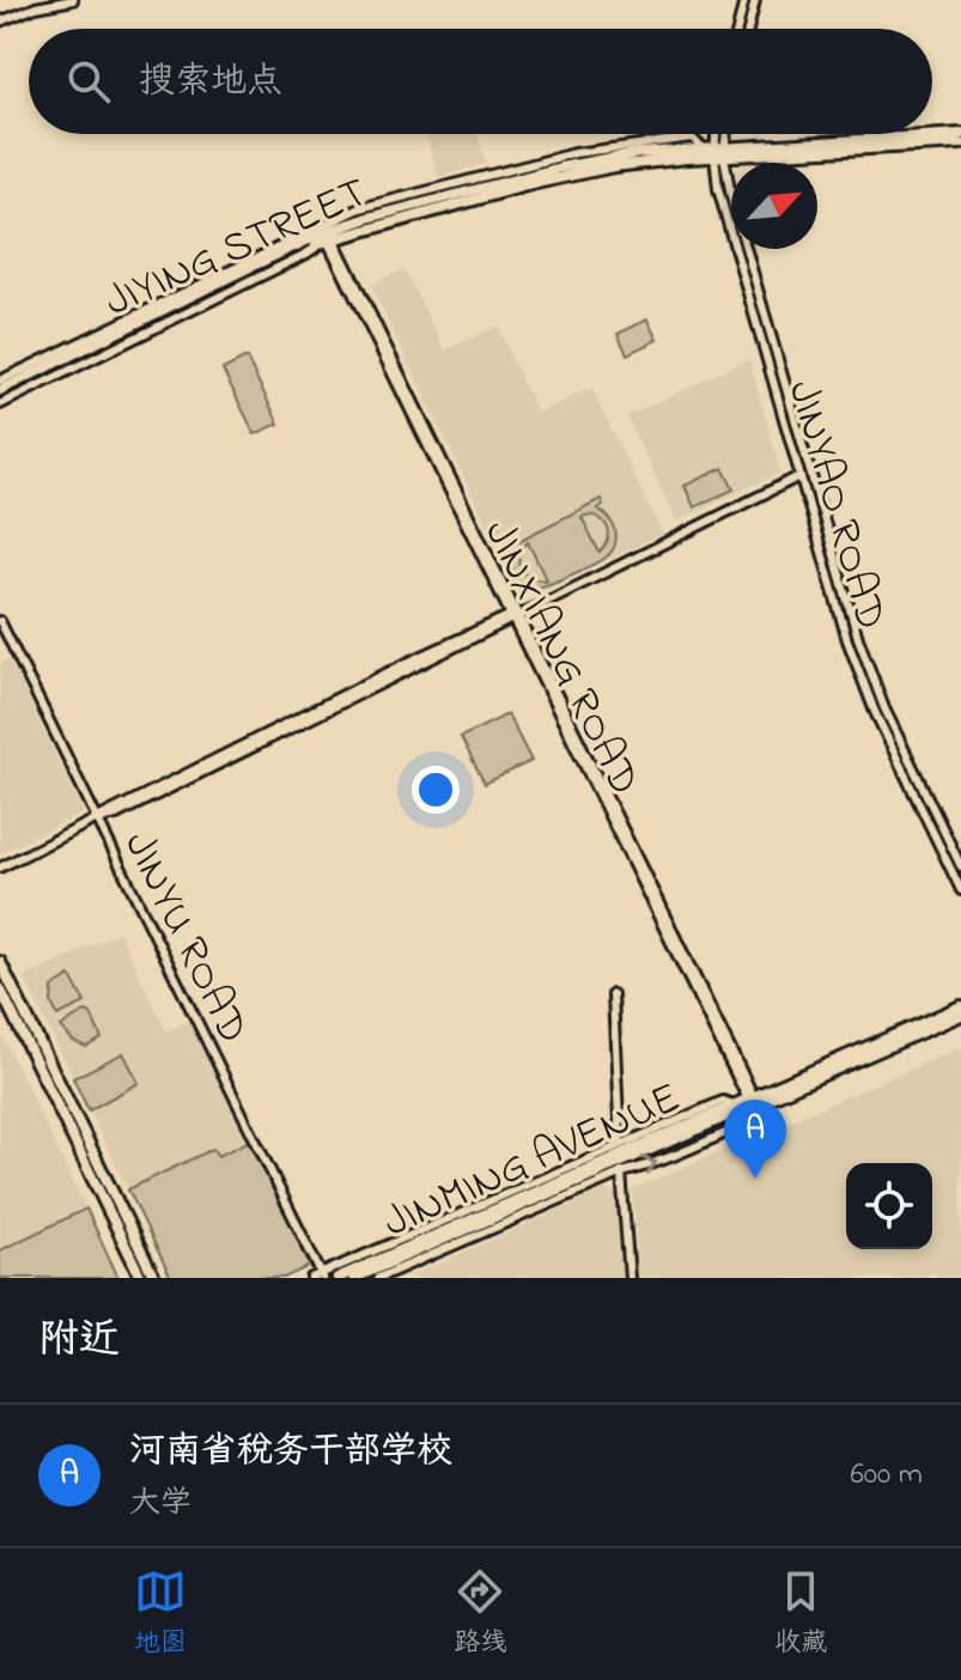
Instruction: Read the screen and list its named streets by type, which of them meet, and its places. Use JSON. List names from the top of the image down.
{
  "streets": {
    "main road": ["JIYING STREET", "JINMING AVENUE"],
    "street": ["JINYAO ROAD", "JINXIANG ROAD", "JINYU ROAD"]
  },
  "crossings": [
    ["JIYING STREET", "JINYAO ROAD"],
    ["JIYING STREET", "JINXIANG ROAD"],
    ["JINXIANG ROAD", "JINMING AVENUE"]
  ],
  "north": "top right",
  "page": {
    "search": "搜索地点",
    "pins": "A",
    "heading": "附近",
    "list": [
      {
        "mark": "A",
        "name": "河南省税务干部学校",
        "note": "大学",
        "value": "600 m"
      }
    ],
    "nav": ["地图", "路线", "收藏"]
  }
}
